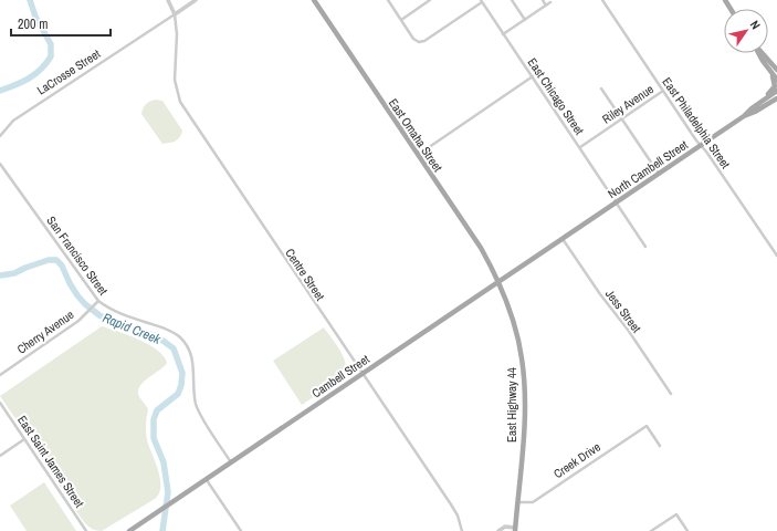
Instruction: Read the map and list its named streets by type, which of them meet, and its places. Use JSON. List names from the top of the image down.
{
  "streets": {
    "main road": [
      "East Omaha Street",
      "North Cambell Street",
      "Cambell Street",
      "East Highway 44"
    ],
    "street": [
      "LaCrosse Street",
      "East Chicago Street",
      "Riley Avenue",
      "East Philadelphia Street",
      "San Francisco Street",
      "Centre Street",
      "Jess Street",
      "Cherry Avenue",
      "Creek Drive",
      "East Saint James Street"
    ]
  },
  "crossings": [
    ["LaCrosse Street", "Centre Street"],
    ["East Chicago Street", "Riley Avenue"],
    ["East Chicago Street", "North Cambell Street"],
    ["Riley Avenue", "East Philadelphia Street"],
    ["East Philadelphia Street", "North Cambell Street"],
    ["East Omaha Street", "Cambell Street"],
    ["East Omaha Street", "East Highway 44"],
    ["North Cambell Street", "Jess Street"],
    ["North Cambell Street", "Cambell Street"],
    ["San Francisco Street", "Cherry Avenue"],
    ["San Francisco Street", "Cambell Street"],
    ["Centre Street", "Cambell Street"],
    ["Jess Street", "Cambell Street"],
    ["Cambell Street", "East Highway 44"],
    ["East Highway 44", "Creek Drive"]
  ],
  "water": ["Rapid Creek"],
  "scale_bar": "200 m",
  "north": "top right"
}
